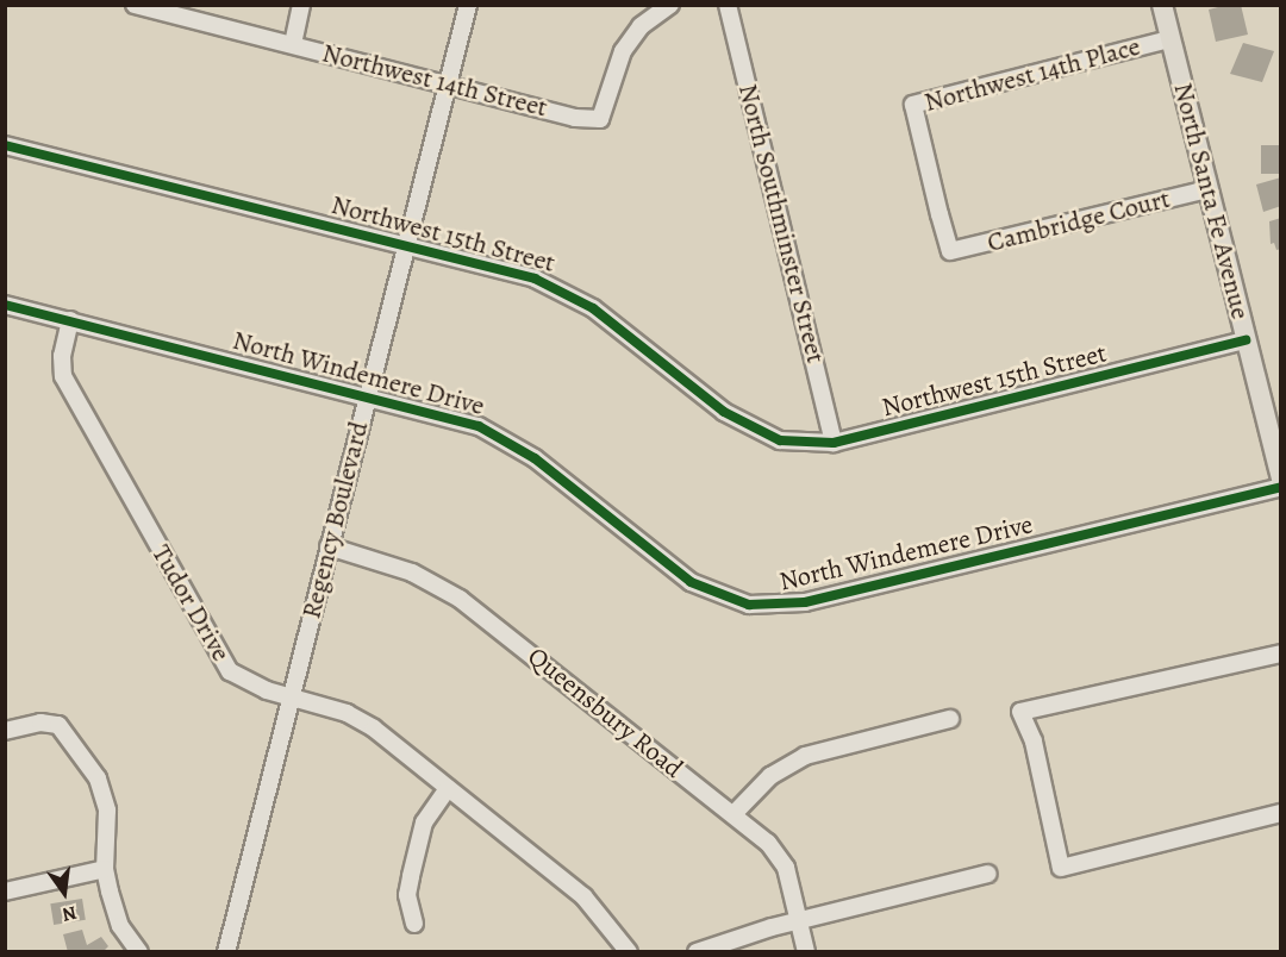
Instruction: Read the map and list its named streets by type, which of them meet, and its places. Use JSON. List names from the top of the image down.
{
  "streets": {
    "main road": ["North Santa Fe Avenue"],
    "street": [
      "Northwest 14th Place",
      "Northwest 14th Street",
      "Cambridge Court",
      "North Southminster Street",
      "Northwest 15th Street",
      "North Windemere Drive",
      "Regency Boulevard",
      "Tudor Drive",
      "Queensbury Road"
    ]
  },
  "crossings": [
    ["Northwest 14th Place", "North Santa Fe Avenue"],
    ["Northwest 14th Place", "Cambridge Court"],
    ["Northwest 14th Street", "Regency Boulevard"],
    ["North Santa Fe Avenue", "Cambridge Court"],
    ["North Santa Fe Avenue", "Northwest 15th Street"],
    ["North Southminster Street", "Northwest 15th Street"],
    ["Northwest 15th Street", "Regency Boulevard"],
    ["North Windemere Drive", "Regency Boulevard"],
    ["North Windemere Drive", "Tudor Drive"],
    ["Regency Boulevard", "Tudor Drive"],
    ["Regency Boulevard", "Queensbury Road"]
  ],
  "north": "bottom"
}
